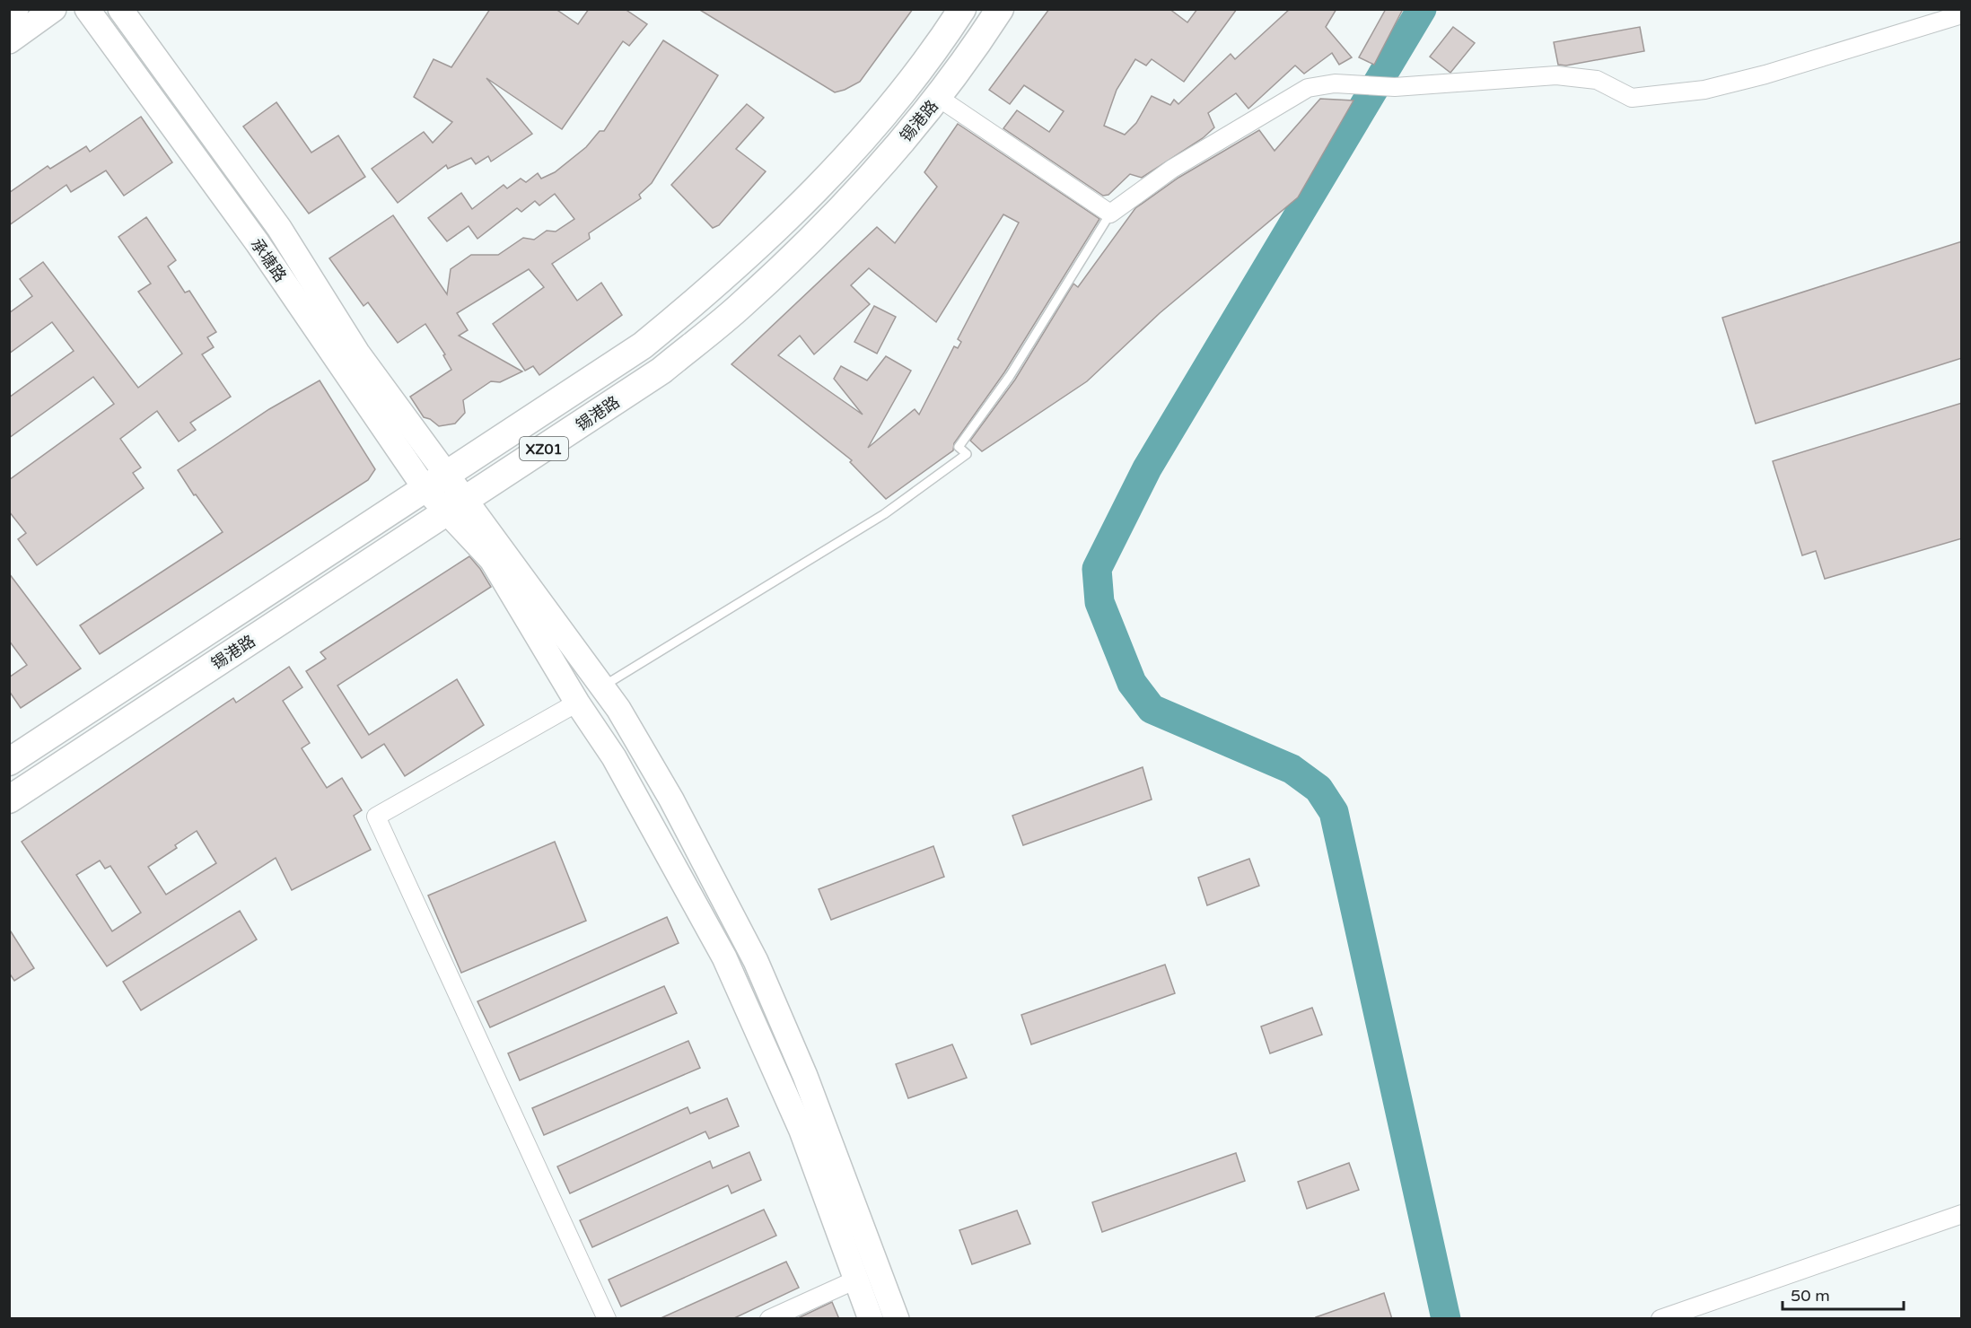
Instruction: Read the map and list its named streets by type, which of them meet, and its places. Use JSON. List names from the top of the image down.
{
  "streets": {
    "main road": ["锡港路", "XZ01"],
    "street": ["承塘路"]
  },
  "crossings": [
    ["锡港路", "承塘路"]
  ],
  "scale_bar": "50 m"
}
